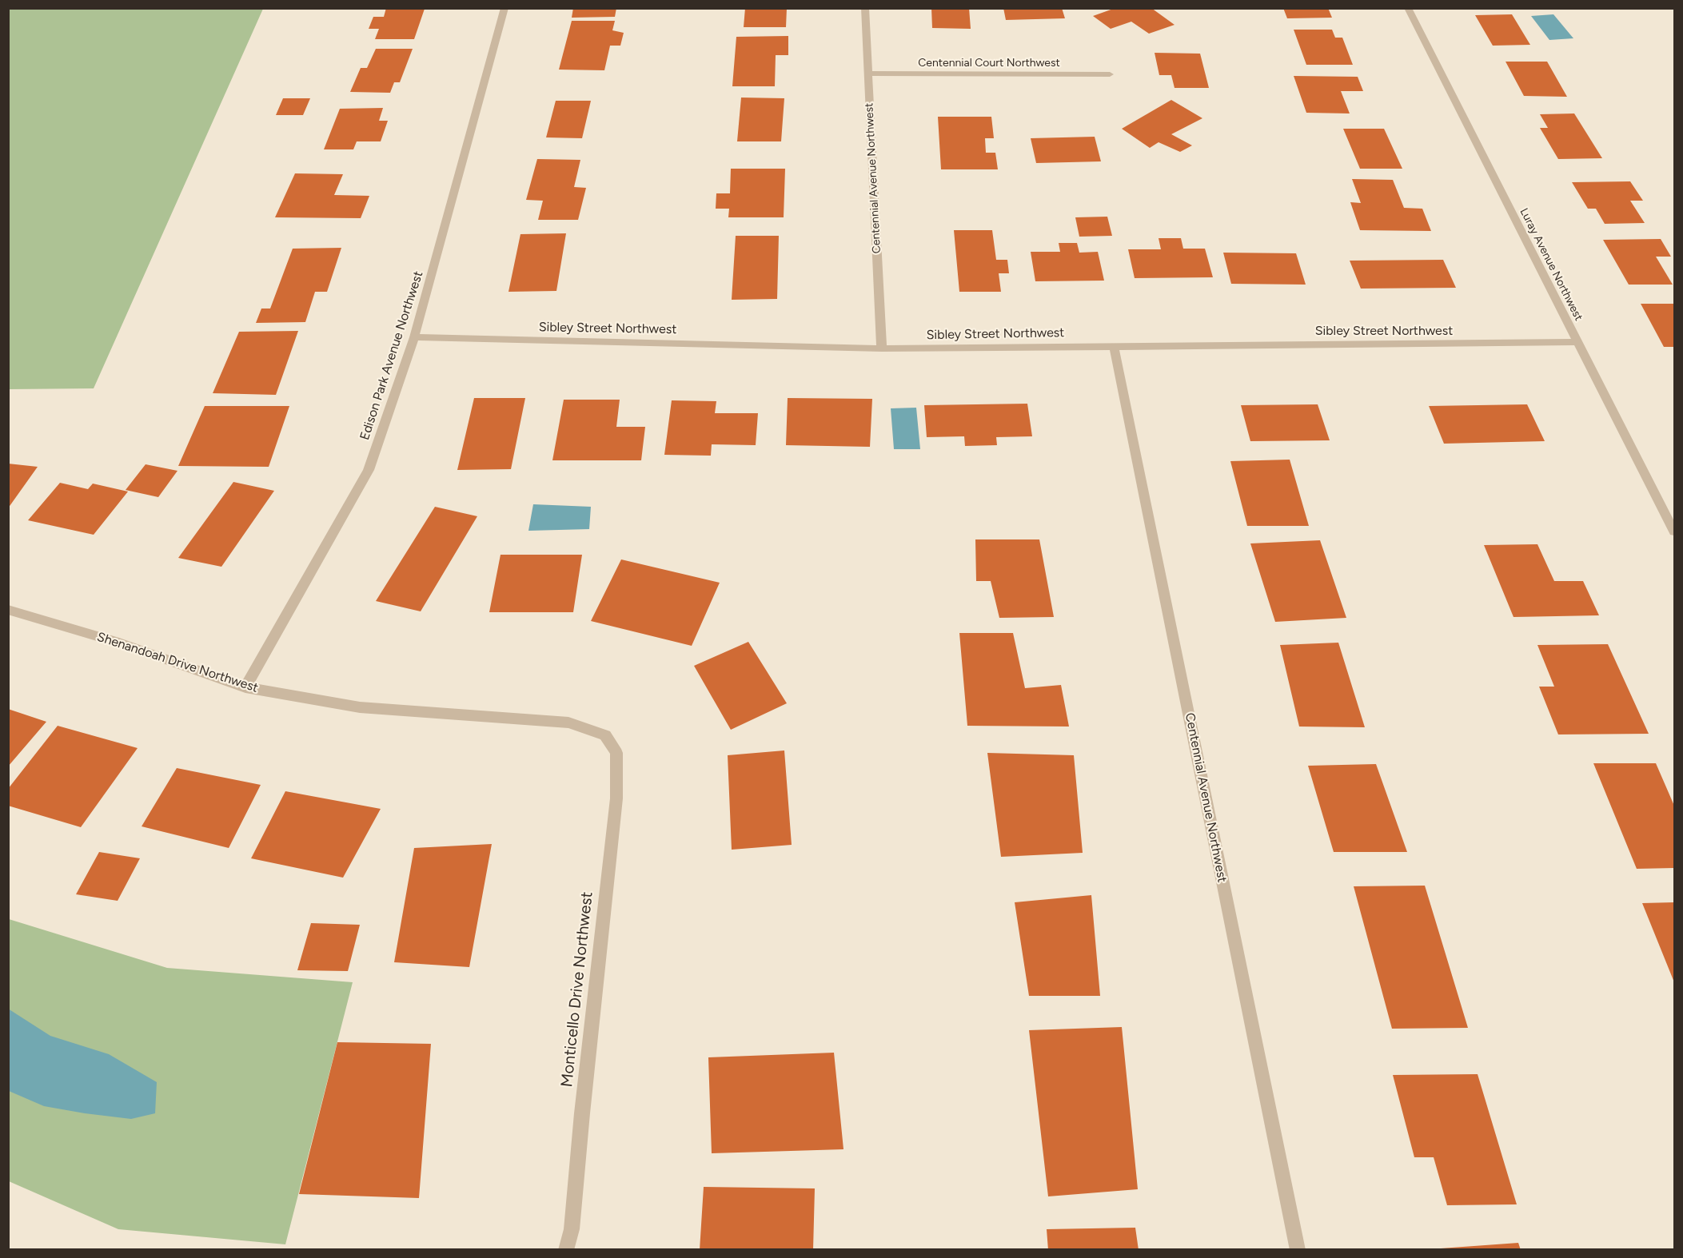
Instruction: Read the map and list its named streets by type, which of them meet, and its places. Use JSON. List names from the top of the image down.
{
  "streets": {
    "street": [
      "Centennial Court Northwest",
      "Centennial Avenue Northwest",
      "Luray Avenue Northwest",
      "Sibley Street Northwest",
      "Edison Park Avenue Northwest",
      "Shenandoah Drive Northwest",
      "Monticello Drive Northwest"
    ]
  },
  "crossings": [
    ["Centennial Court Northwest", "Centennial Avenue Northwest"],
    ["Centennial Avenue Northwest", "Sibley Street Northwest"],
    ["Luray Avenue Northwest", "Sibley Street Northwest"],
    ["Sibley Street Northwest", "Edison Park Avenue Northwest"],
    ["Edison Park Avenue Northwest", "Shenandoah Drive Northwest"],
    ["Shenandoah Drive Northwest", "Monticello Drive Northwest"]
  ]
}
